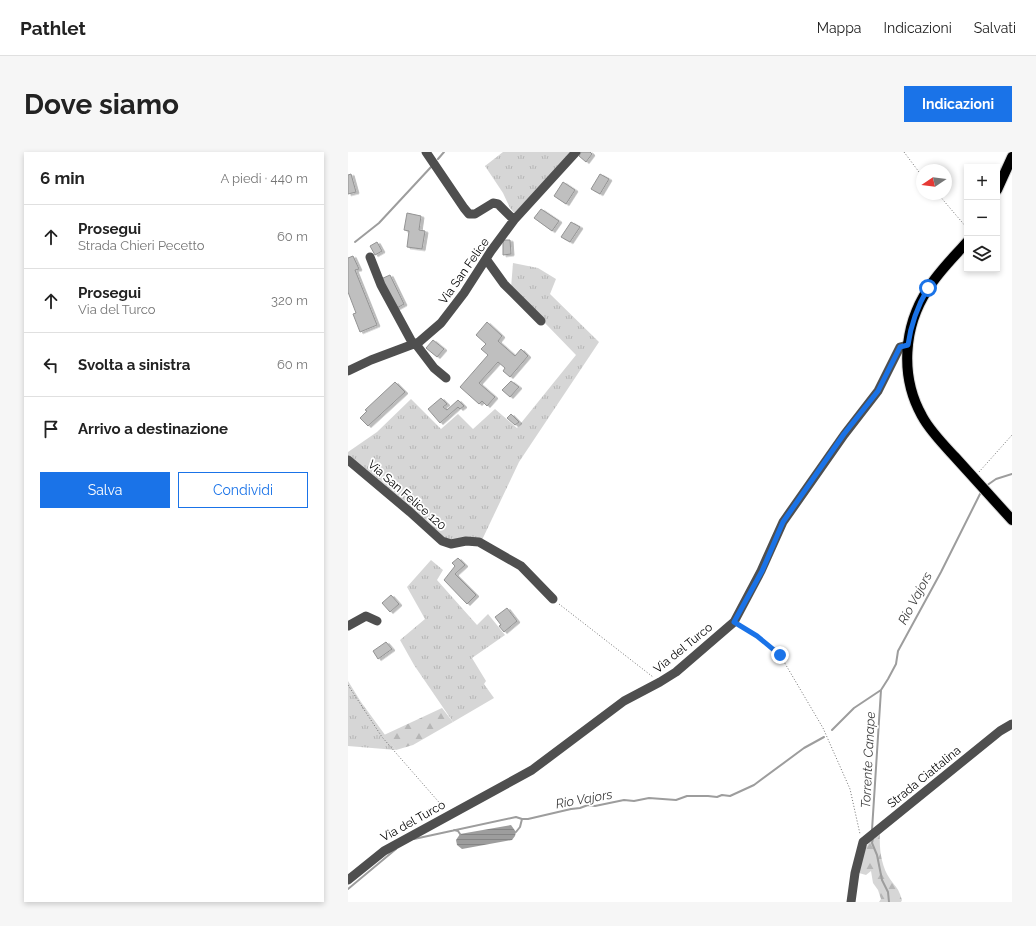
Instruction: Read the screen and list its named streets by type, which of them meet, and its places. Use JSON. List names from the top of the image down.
{
  "streets": {
    "street": [
      "Via San Felice",
      "Via San Felice 120",
      "Via del Turco",
      "Strada Ciattalina"
    ]
  },
  "water": ["Rio Vajors", "Torrente Canape"],
  "north": "left",
  "page": {
    "header": "Pathlet",
    "nav": ["Mappa", "Indicazioni", "Salvati"],
    "buttons": [
      "Indicazioni",
      ["Salva", "Condividi"]
    ],
    "title": "Dove siamo",
    "heading": ["6 min", "A piedi · 440 m"],
    "map_buttons": ["+", "−"],
    "list": [
      ["Prosegui", "Strada Chieri Pecetto", "60 m"],
      ["Prosegui", "Via del Turco", "320 m"],
      ["Svolta a sinistra", "60 m"],
      "Arrivo a destinazione"
    ]
  }
}
